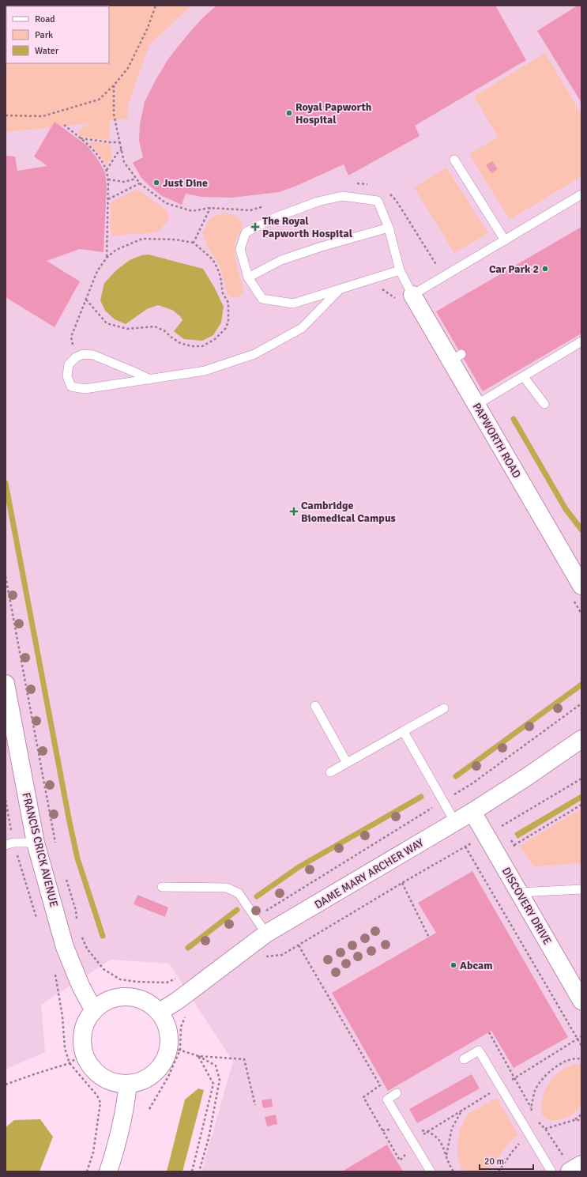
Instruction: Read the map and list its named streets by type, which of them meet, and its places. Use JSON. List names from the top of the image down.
{
  "streets": {
    "street": [
      "PAPWORTH ROAD",
      "FRANCIS CRICK AVENUE",
      "DAME MARY ARCHER WAY",
      "DISCOVERY DRIVE"
    ]
  },
  "crossings": [
    ["FRANCIS CRICK AVENUE", "DAME MARY ARCHER WAY"],
    ["DAME MARY ARCHER WAY", "DISCOVERY DRIVE"]
  ],
  "places": {
    "other": [
      "Royal Papworth Hospital",
      "Just Dine",
      "Car Park 2",
      "Abcam"
    ],
    "health": ["The Royal Papworth Hospital", "Cambridge Biomedical Campus"]
  },
  "legend": ["Road", "Park", "Water"],
  "scale_bar": "20 m"
}
